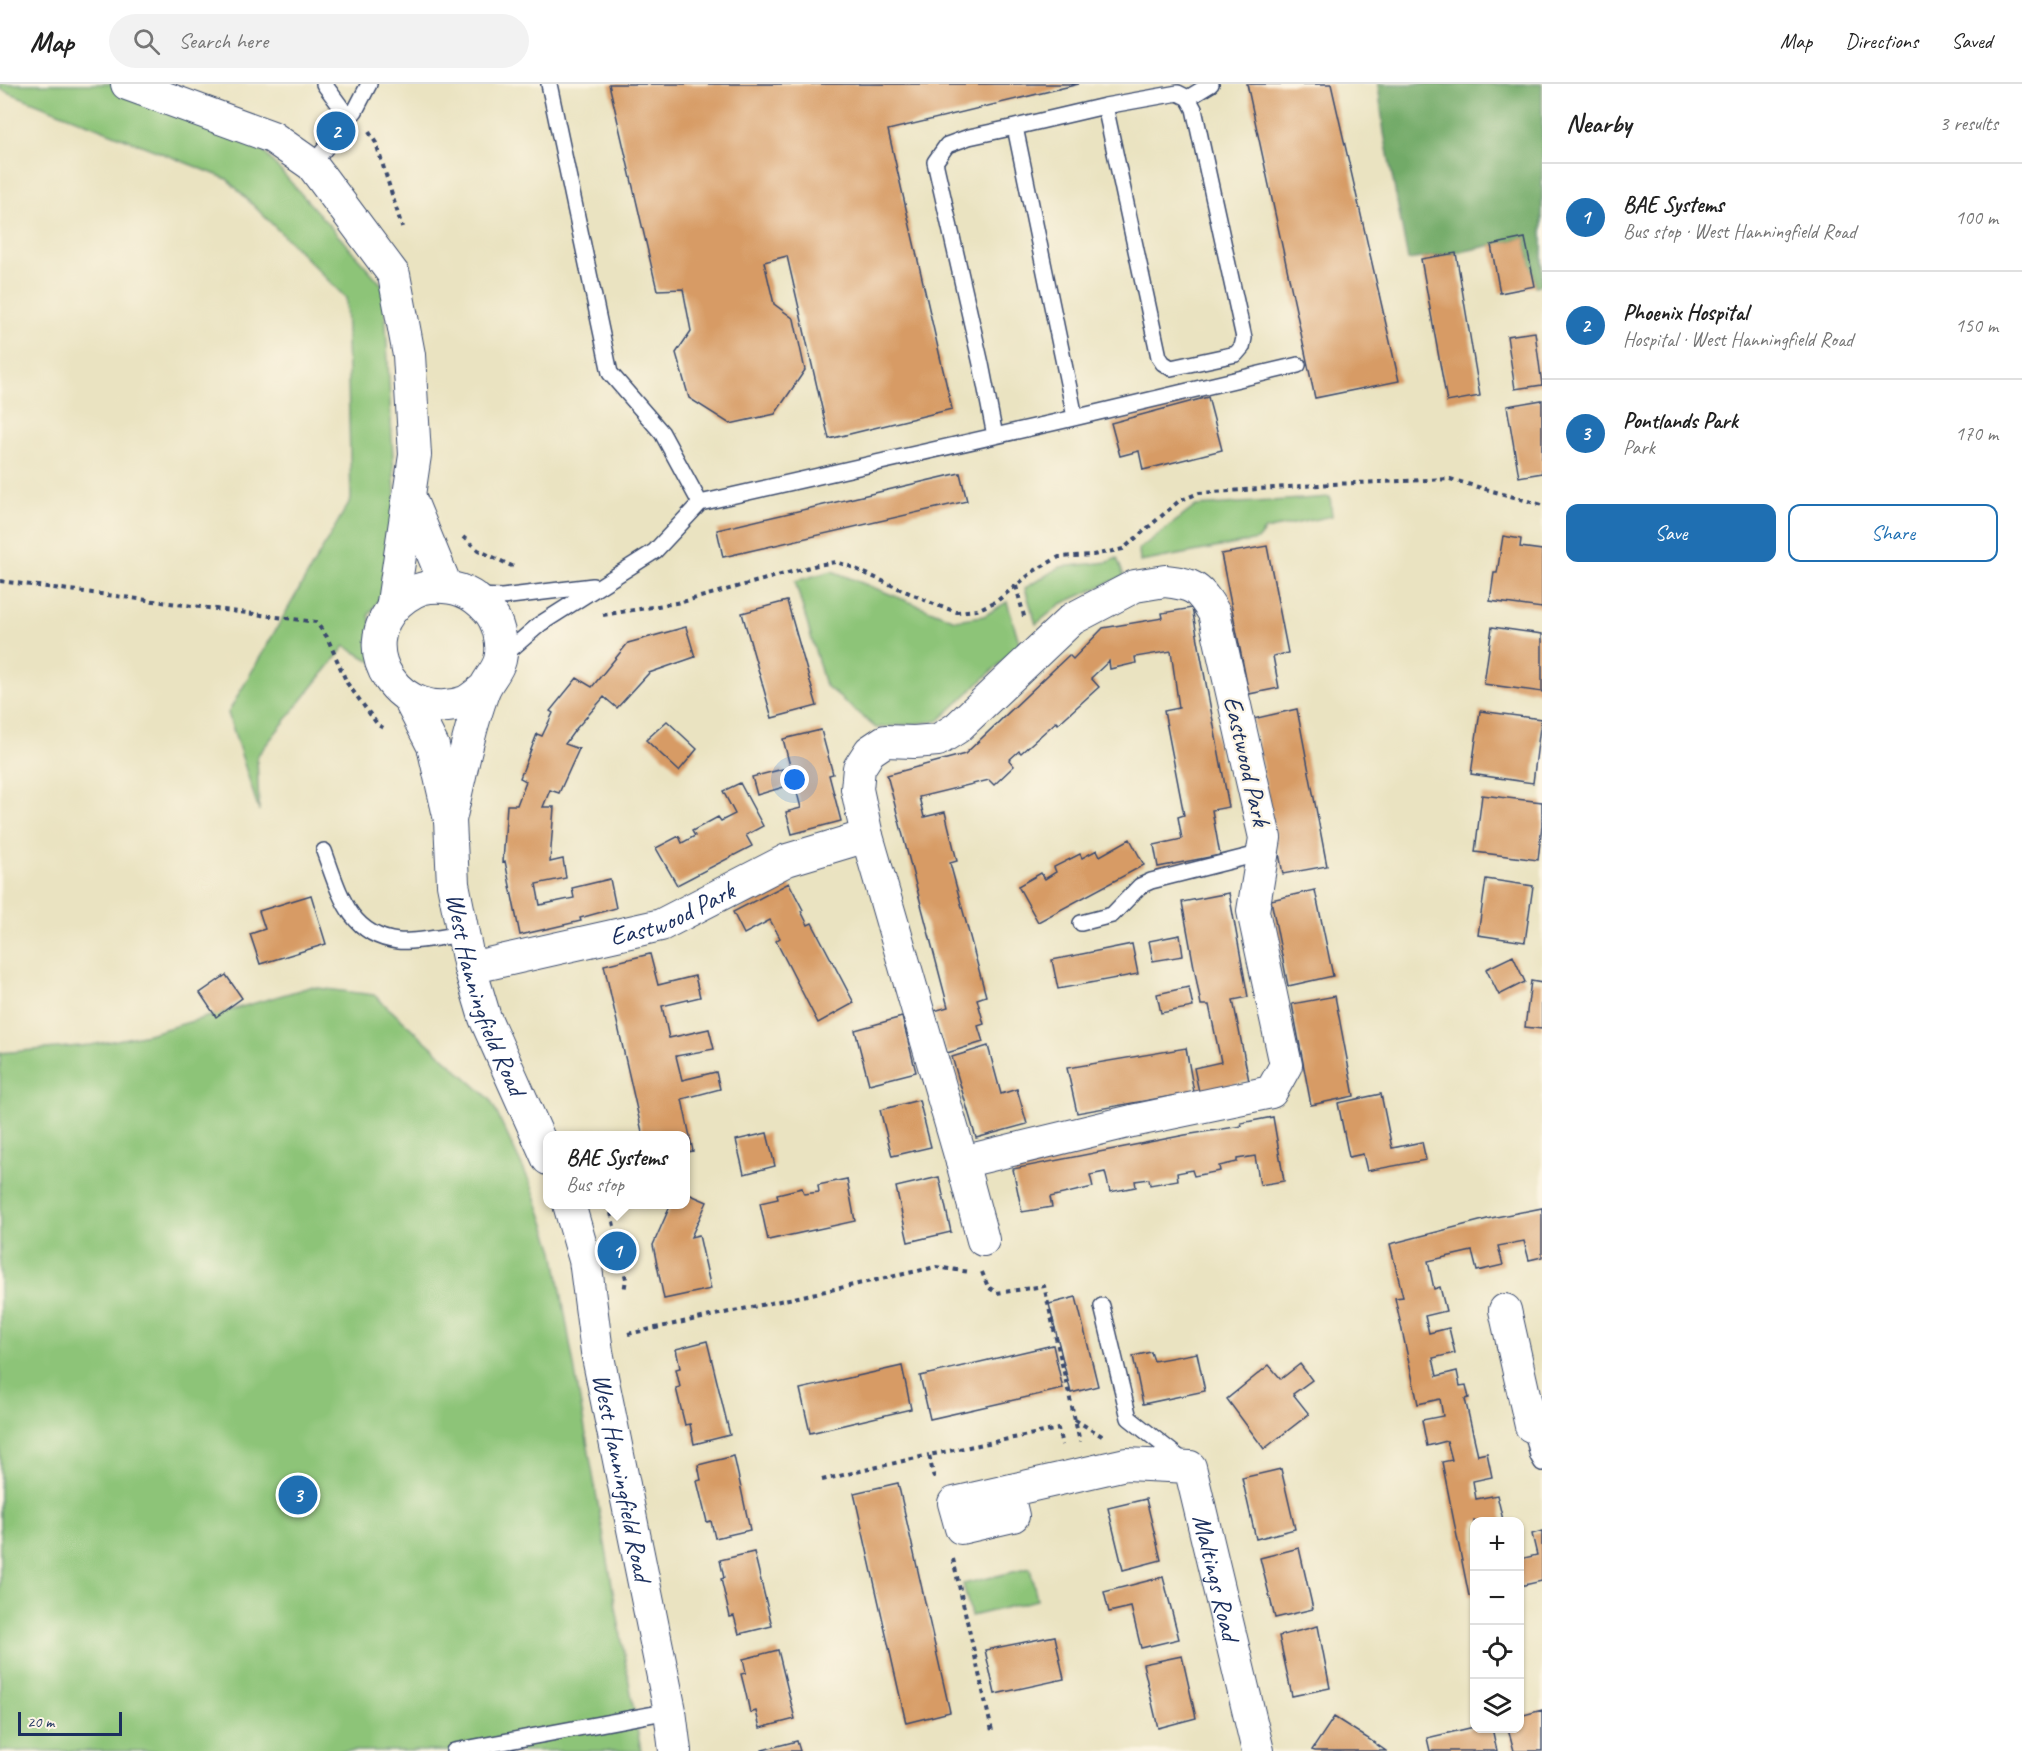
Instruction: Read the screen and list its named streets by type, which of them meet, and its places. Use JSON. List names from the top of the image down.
{
  "streets": {
    "street": ["Eastwood Park", "West Hanningfield Road", "Maltings Road"]
  },
  "crossings": [
    ["Eastwood Park", "West Hanningfield Road"]
  ],
  "scale_bar": "20 m",
  "page": {
    "header": "Map",
    "search": "Search here",
    "nav": ["Map", "Directions", "Saved"],
    "heading": ["Nearby", "3 results"],
    "pins": ["2", "1", "3"],
    "list": [
      {
        "mark": "1",
        "name": "BAE Systems",
        "note": "Bus stop · West Hanningfield Road",
        "value": "100 m"
      },
      {
        "mark": "2",
        "name": "Phoenix Hospital",
        "note": "Hospital · West Hanningfield Road",
        "value": "150 m"
      },
      {
        "mark": "3",
        "name": "Pontlands Park",
        "note": "Park",
        "value": "170 m"
      }
    ],
    "buttons": ["Save", "Share"],
    "popup": ["BAE Systems", "Bus stop"],
    "map_buttons": ["+", "−"],
    "scale": "20 m"
  }
}
